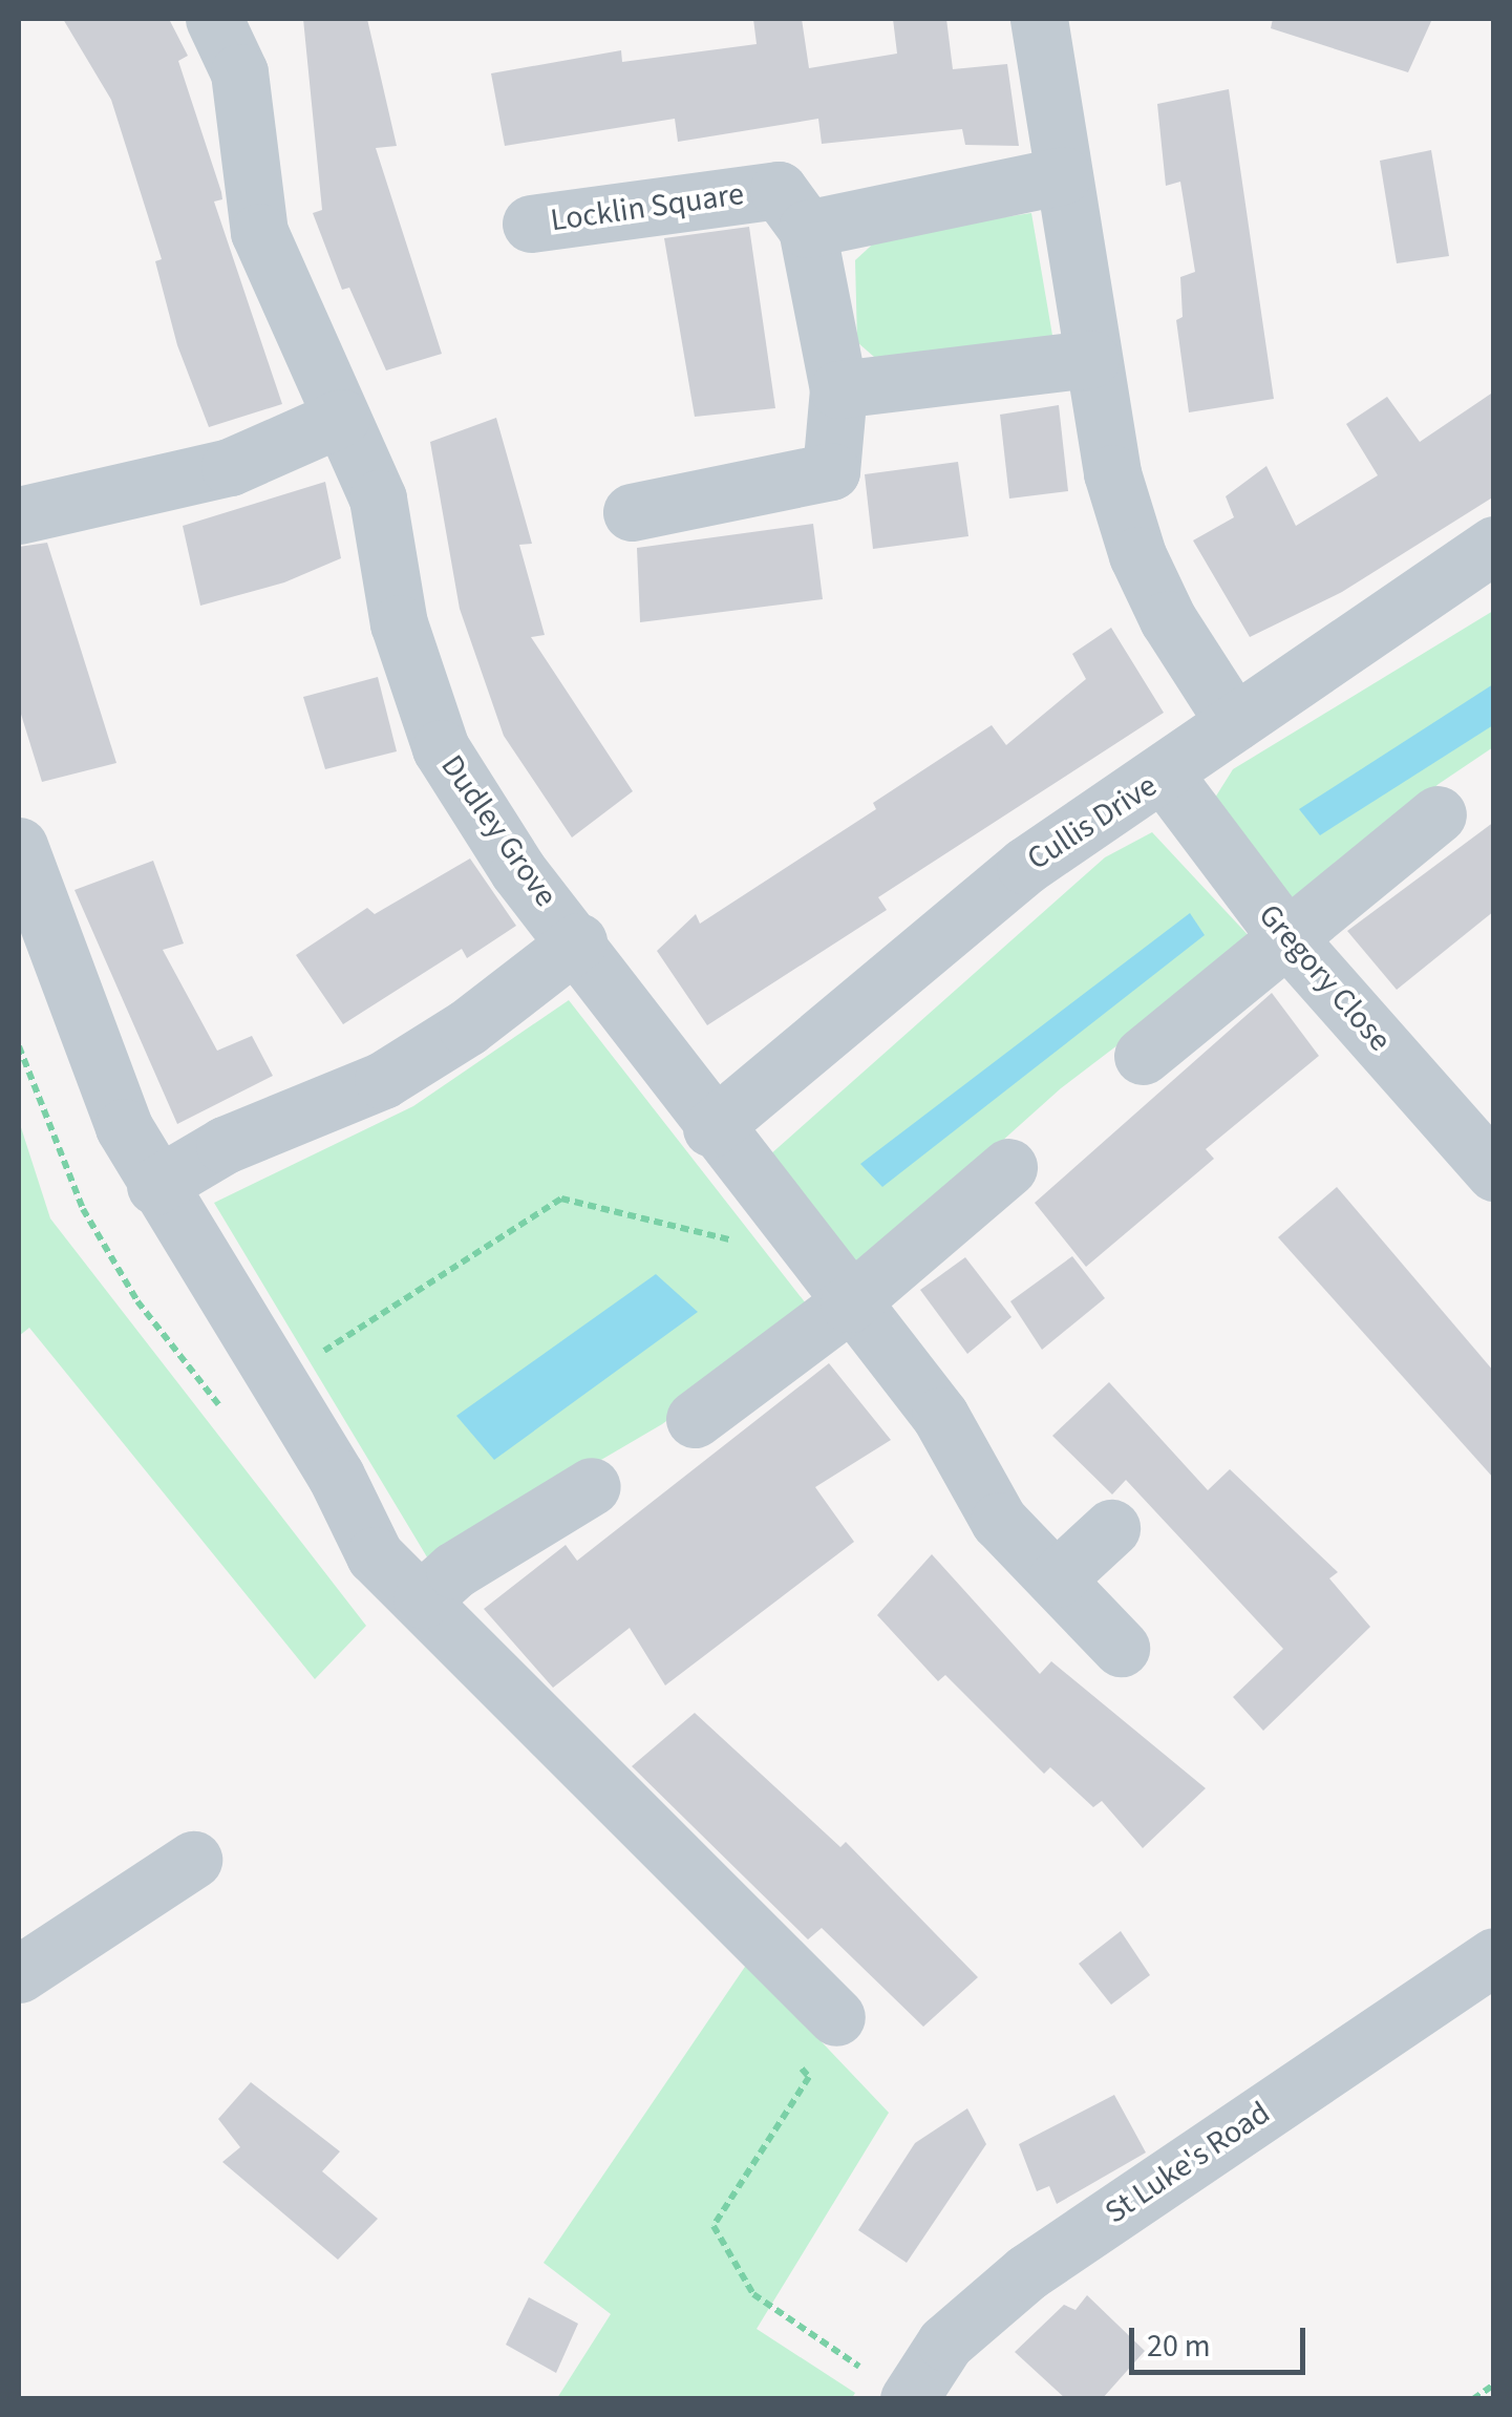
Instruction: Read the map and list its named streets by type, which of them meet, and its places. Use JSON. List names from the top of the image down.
{
  "streets": {
    "street": [
      "Locklin Square",
      "Cullis Drive",
      "Dudley Grove",
      "Gregory Close",
      "St Luke's Road"
    ]
  },
  "crossings": [
    ["Cullis Drive", "Dudley Grove"],
    ["Cullis Drive", "Gregory Close"]
  ],
  "scale_bar": "20 m"
}
